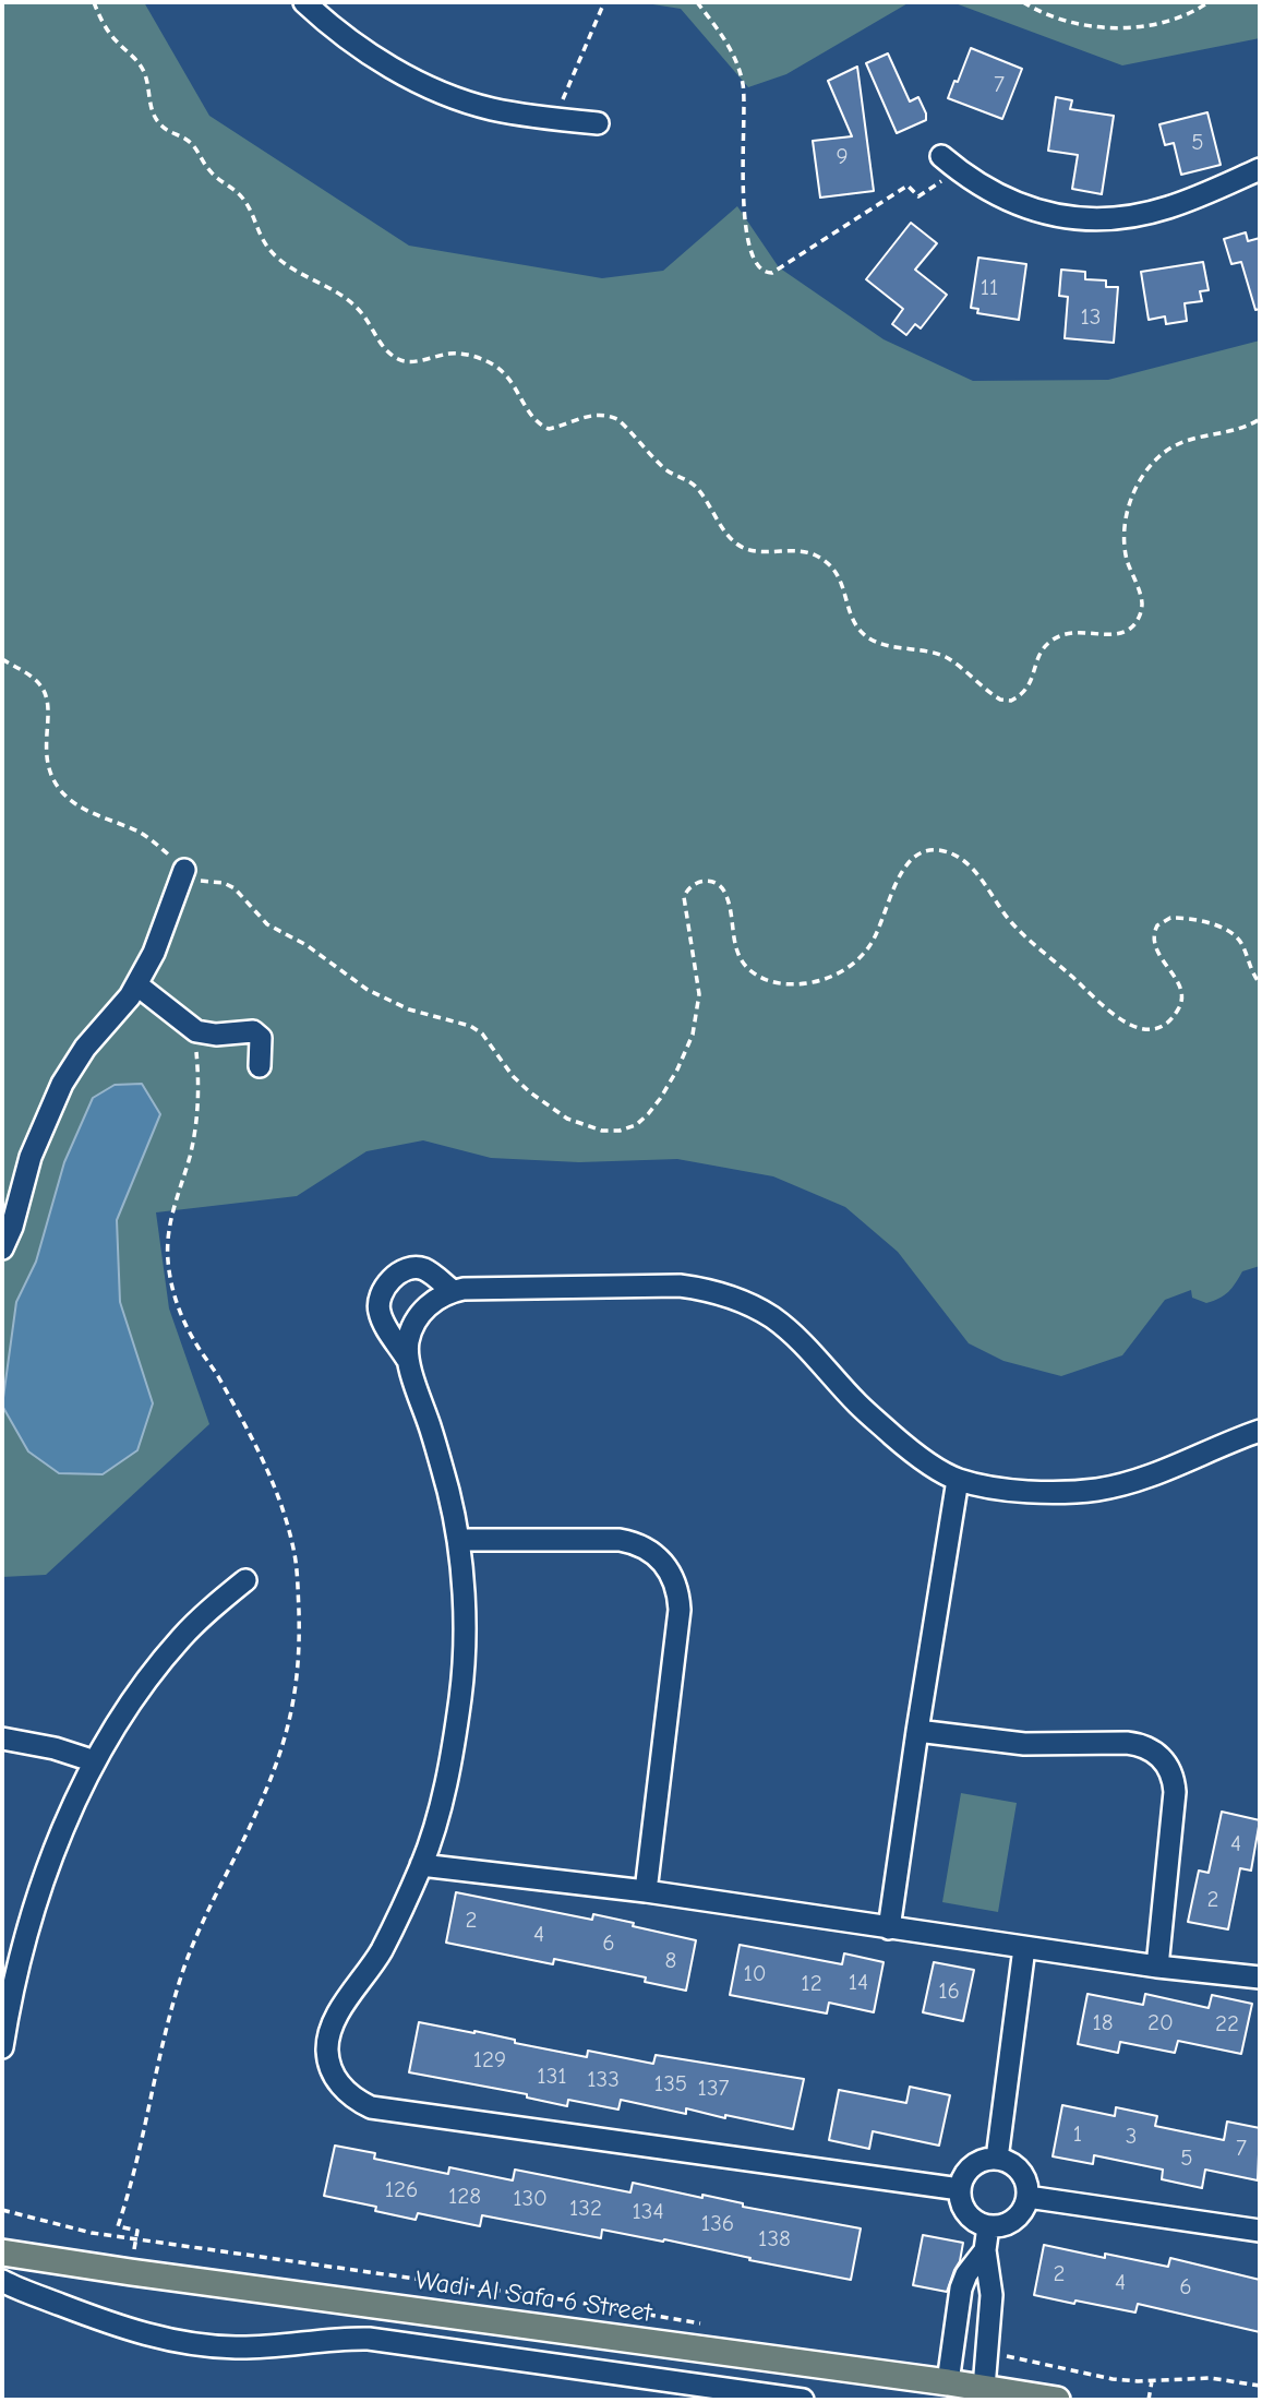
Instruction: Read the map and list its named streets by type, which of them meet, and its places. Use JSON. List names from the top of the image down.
{
  "streets": {
    "main road": ["Wadi Al Safa 6 Street"]
  },
  "house_numbers": [
    "7",
    "5",
    "9",
    "11",
    "13",
    "4",
    "2",
    "2",
    "4",
    "6",
    "8",
    "10",
    "14",
    "12",
    "16",
    "18",
    "20",
    "22",
    "129",
    "131",
    "133",
    "135",
    "137",
    "1",
    "3",
    "7",
    "5",
    "126",
    "128",
    "130",
    "132",
    "134",
    "136",
    "138",
    "2",
    "4",
    "6"
  ]
}
